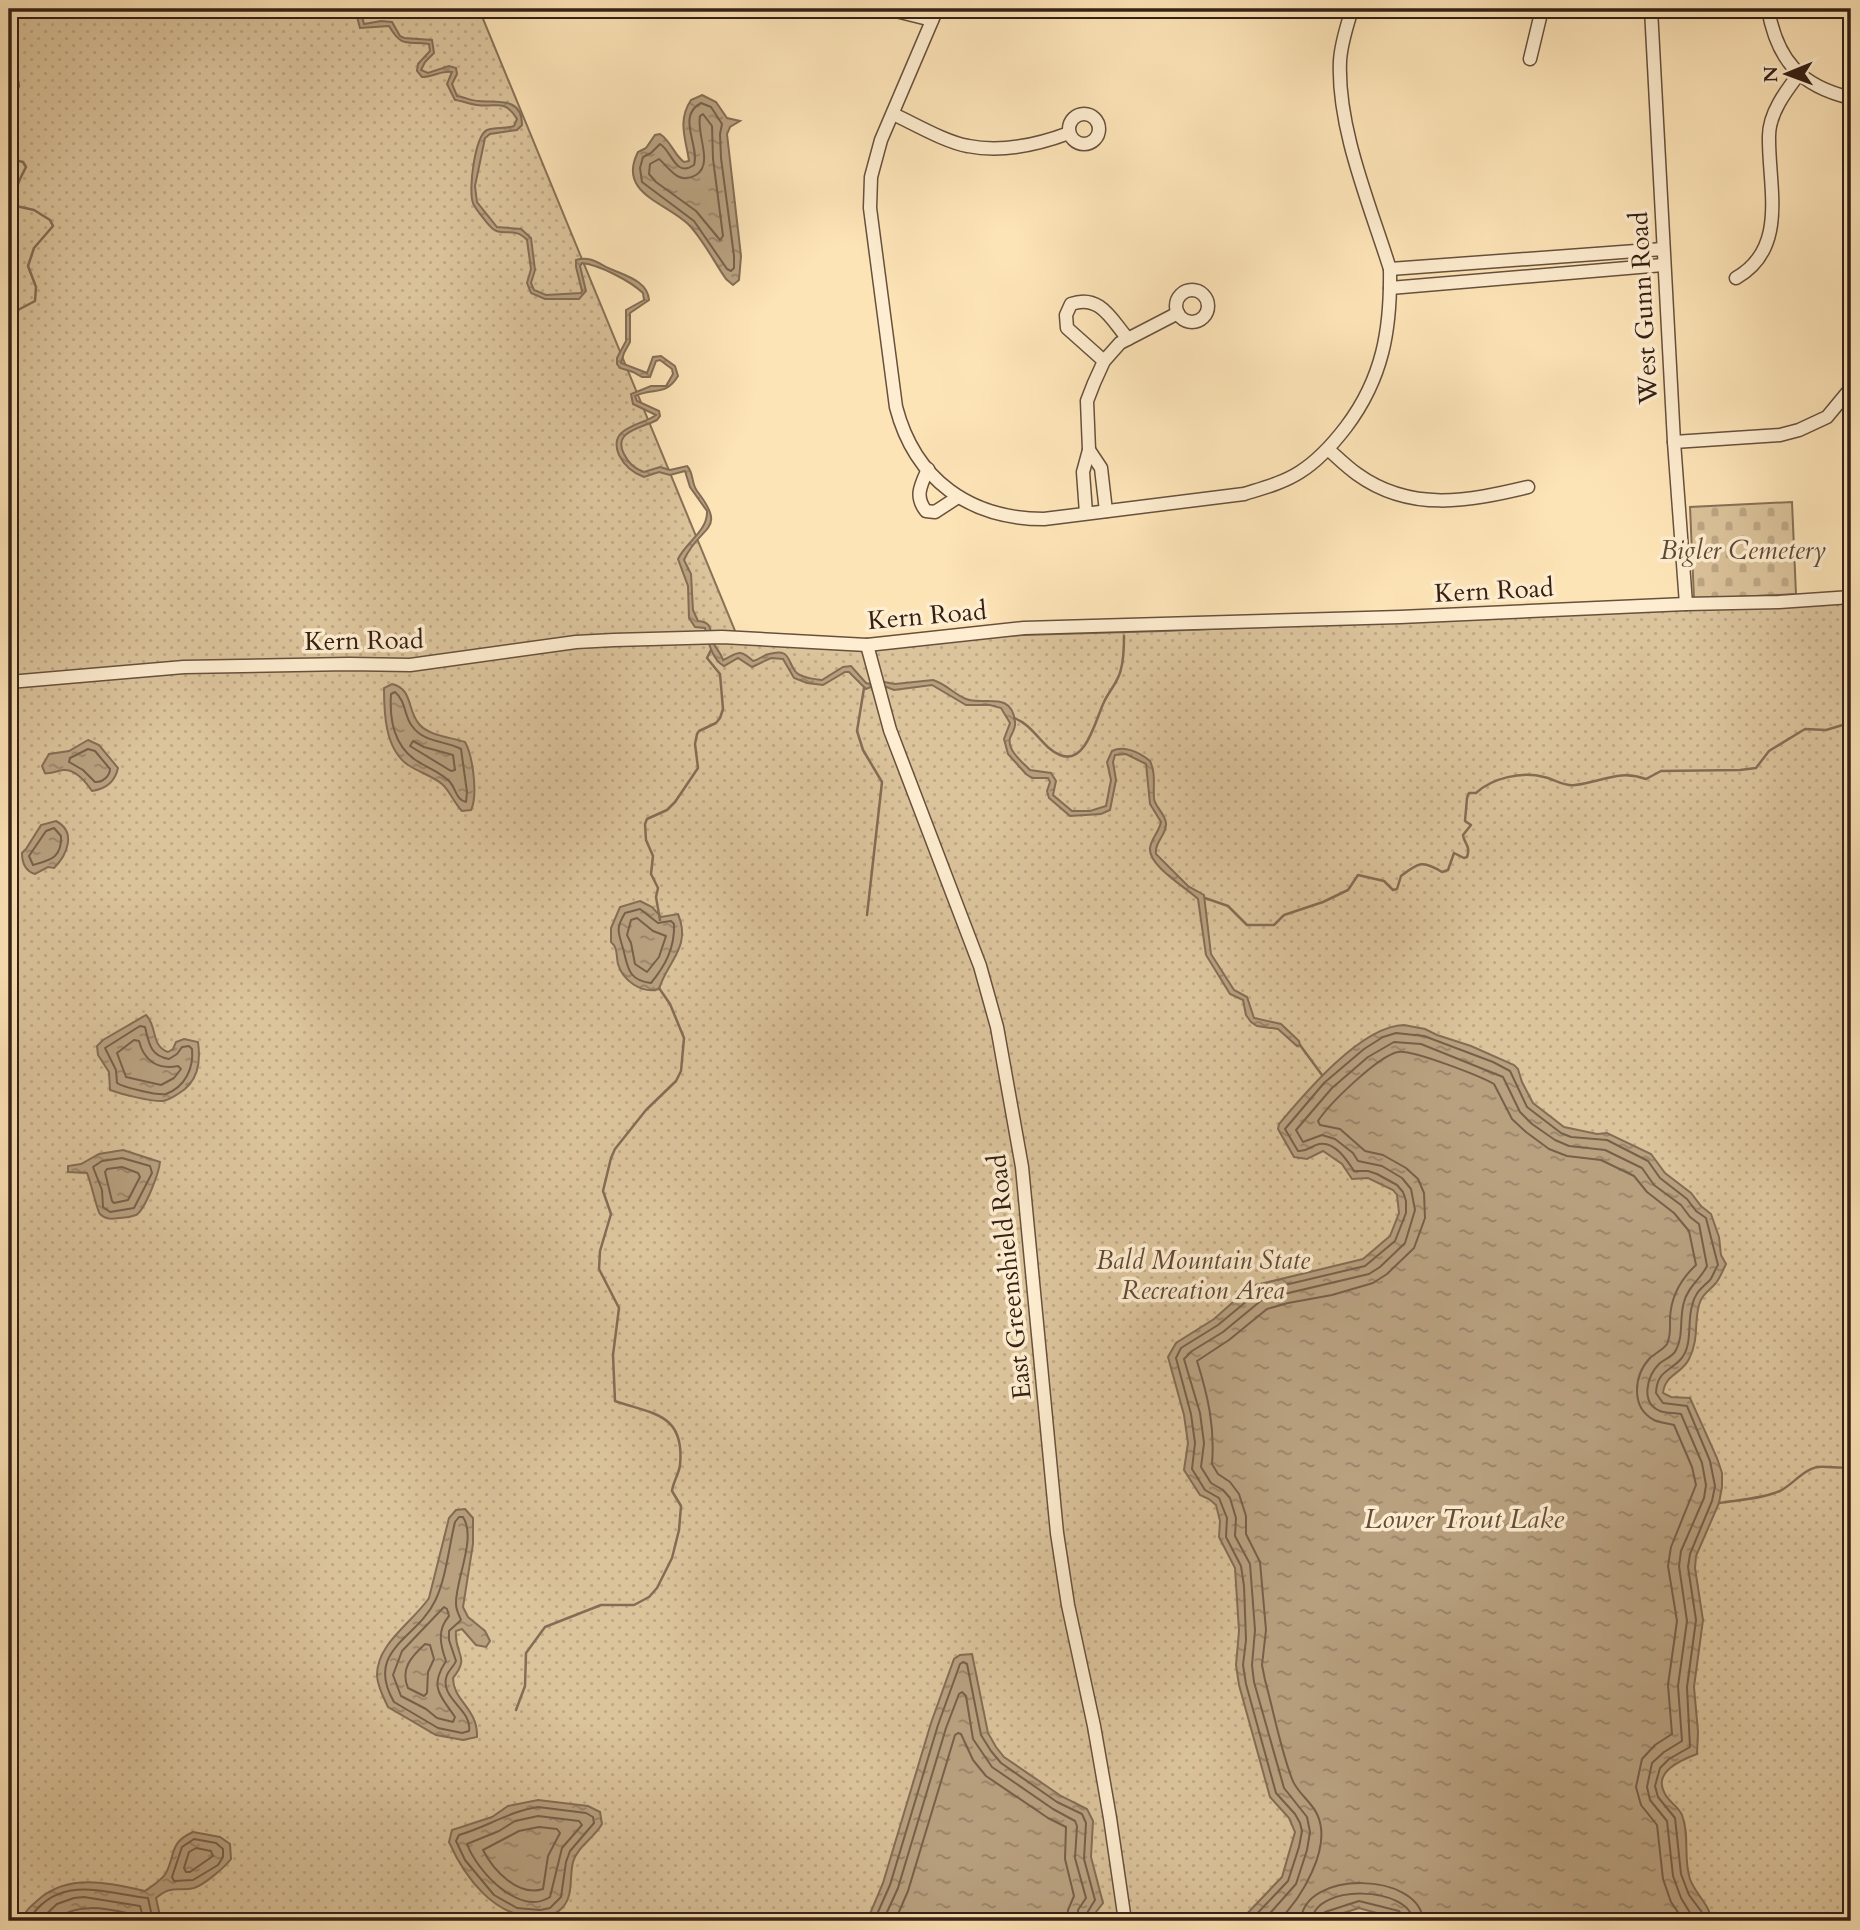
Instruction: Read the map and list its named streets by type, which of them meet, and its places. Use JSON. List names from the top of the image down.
{
  "streets": {
    "street": ["West Gunn Road", "Kern Road", "East Greenshield Road"]
  },
  "crossings": [
    ["West Gunn Road", "Kern Road"],
    ["Kern Road", "East Greenshield Road"]
  ],
  "water": ["Lower Trout Lake"],
  "parks": ["Bigler Cemetery", "Bald Mountain State Recreation Area"],
  "north": "left"
}
